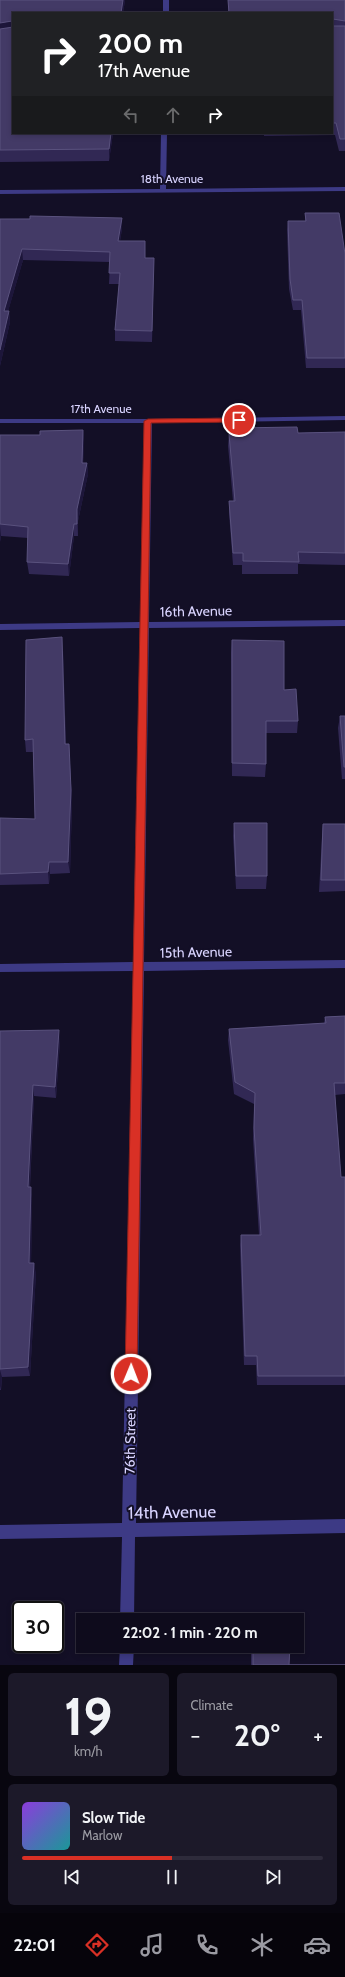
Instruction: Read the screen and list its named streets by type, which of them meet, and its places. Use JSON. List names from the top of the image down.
{
  "streets": {
    "street": [
      "18th Avenue",
      "17th Avenue",
      "16th Avenue",
      "15th Avenue",
      "76th Street",
      "14th Avenue"
    ]
  },
  "crossings": [
    ["17th Avenue", "76th Street"],
    ["16th Avenue", "76th Street"],
    ["15th Avenue", "76th Street"],
    ["76th Street", "14th Avenue"]
  ],
  "page": {
    "turn": ["200 m", "17th Avenue"],
    "limit": "30",
    "trip": "22:02 · 1 min · 220 m",
    "tile": [
      ["19", "km/h"],
      "Climate"
    ],
    "heat": ["−", "20°", "+"],
    "song": ["Slow Tide", "Marlow"],
    "tabs": "22:01"
  }
}
